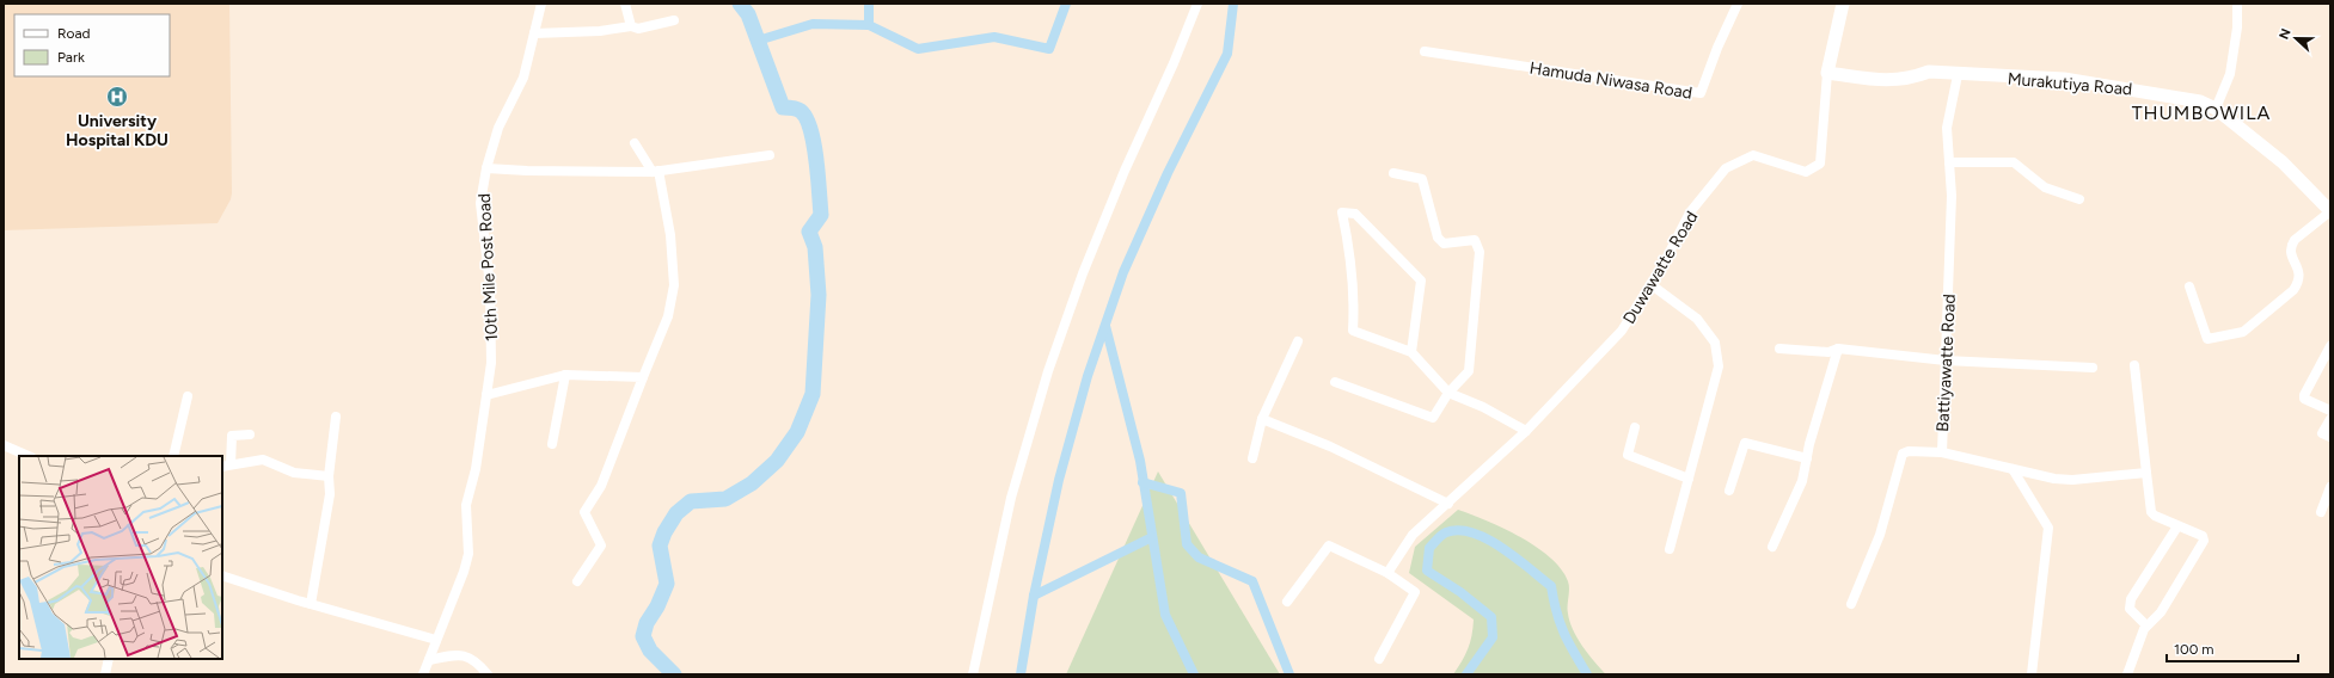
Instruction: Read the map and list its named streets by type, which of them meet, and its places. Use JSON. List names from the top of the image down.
{
  "streets": {
    "street": [
      "Hamuda Niwasa Road",
      "Murakutiya Road",
      "10th Mile Post Road",
      "Duwawatte Road",
      "Battiyawatte Road"
    ]
  },
  "crossings": [
    ["Murakutiya Road", "Duwawatte Road"],
    ["Murakutiya Road", "Battiyawatte Road"]
  ],
  "districts": ["THUMBOWILA"],
  "places": {
    "hospital": ["University Hospital KDU"]
  },
  "legend": ["Road", "Park"],
  "scale_bar": "100 m",
  "north": "left"
}
